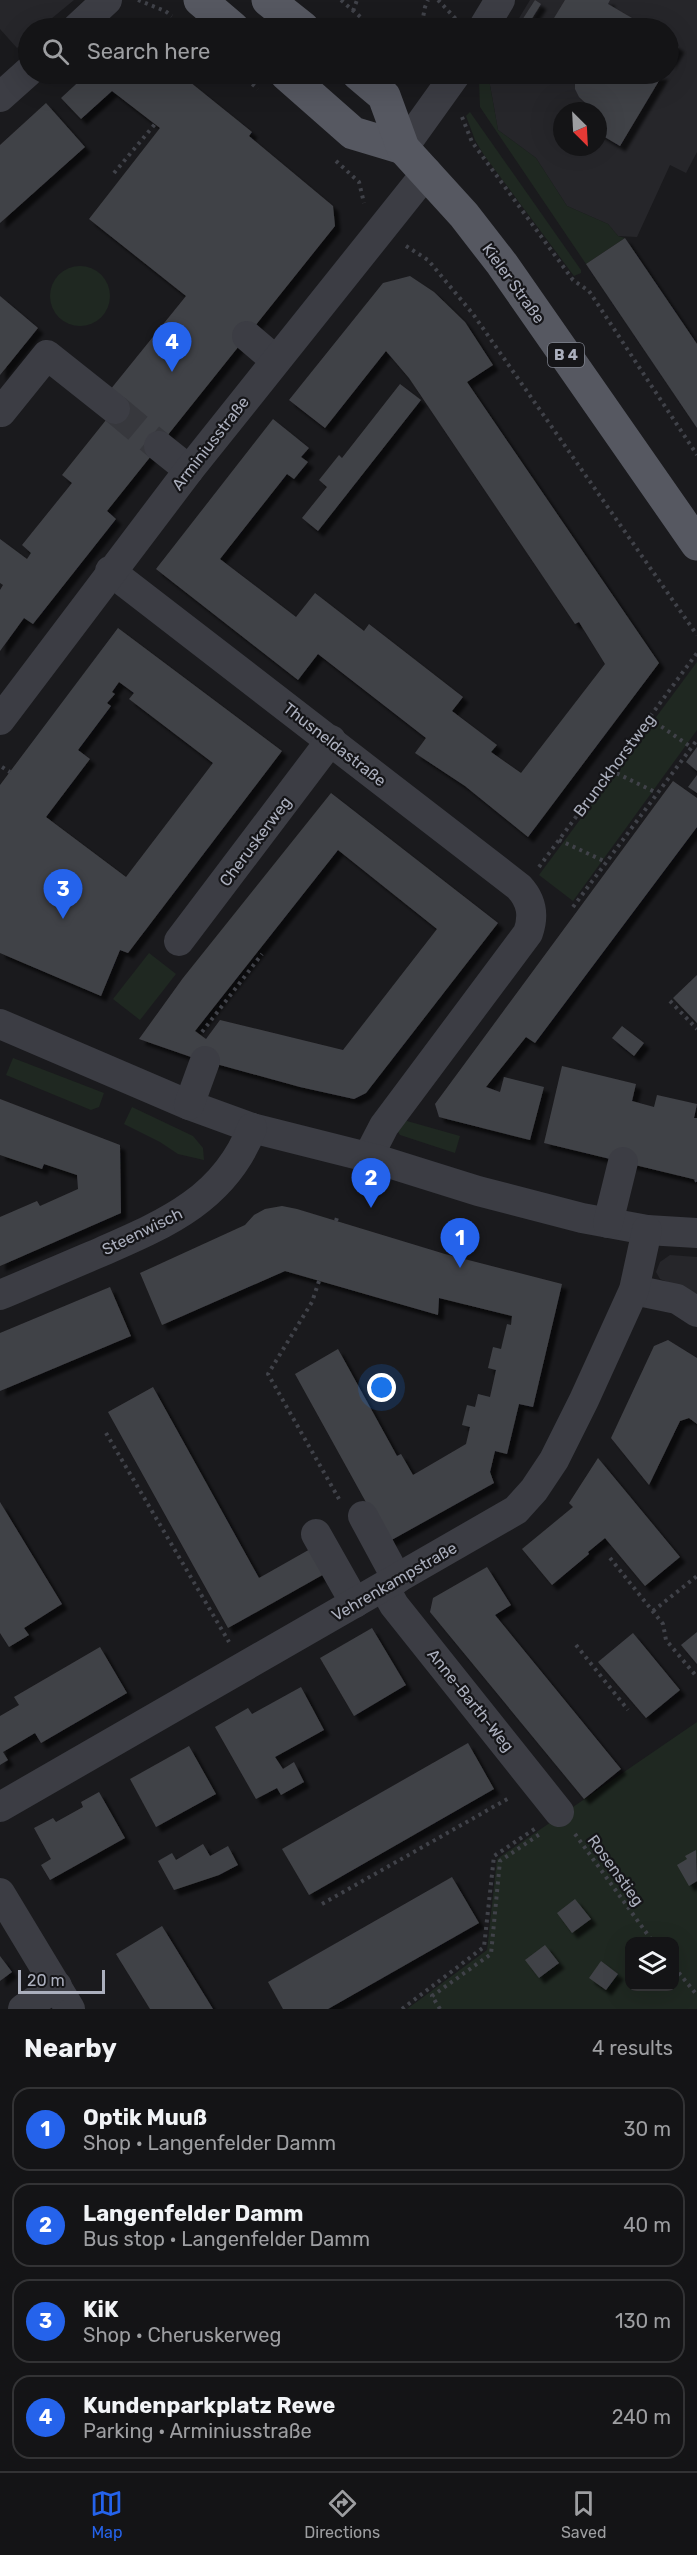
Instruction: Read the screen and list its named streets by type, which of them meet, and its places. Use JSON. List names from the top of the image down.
{
  "streets": {
    "main road": ["Kieler Straße", "B 4"],
    "street": [
      "Arminiusstraße",
      "Thusneldastraße",
      "Cheruskerweg",
      "Steenwisch",
      "Vehrenkampstraße",
      "Anne-Barth-Weg"
    ],
    "path": ["Brunckhorstweg", "Rosenstieg"]
  },
  "crossings": [
    ["Kieler Straße", "Arminiusstraße"],
    ["Arminiusstraße", "Thusneldastraße"],
    ["Thusneldastraße", "Cheruskerweg"],
    ["Vehrenkampstraße", "Anne-Barth-Weg"],
    ["Anne-Barth-Weg", "Rosenstieg"]
  ],
  "scale_bar": "20 m",
  "north": "bottom right",
  "page": {
    "search": "Search here",
    "pins": [
      "4",
      "3",
      "2",
      "1"
    ],
    "scale": "20 m",
    "heading": ["Nearby", "4 results"],
    "list": [
      {
        "mark": "1",
        "name": "Optik Muuß",
        "note": "Shop · Langenfelder Damm",
        "value": "30 m"
      },
      {
        "mark": "2",
        "name": "Langenfelder Damm",
        "note": "Bus stop · Langenfelder Damm",
        "value": "40 m"
      },
      {
        "mark": "3",
        "name": "KiK",
        "note": "Shop · Cheruskerweg",
        "value": "130 m"
      },
      {
        "mark": "4",
        "name": "Kundenparkplatz Rewe",
        "note": "Parking · Arminiusstraße",
        "value": "240 m"
      }
    ],
    "nav": ["Map", "Directions", "Saved"]
  }
}
